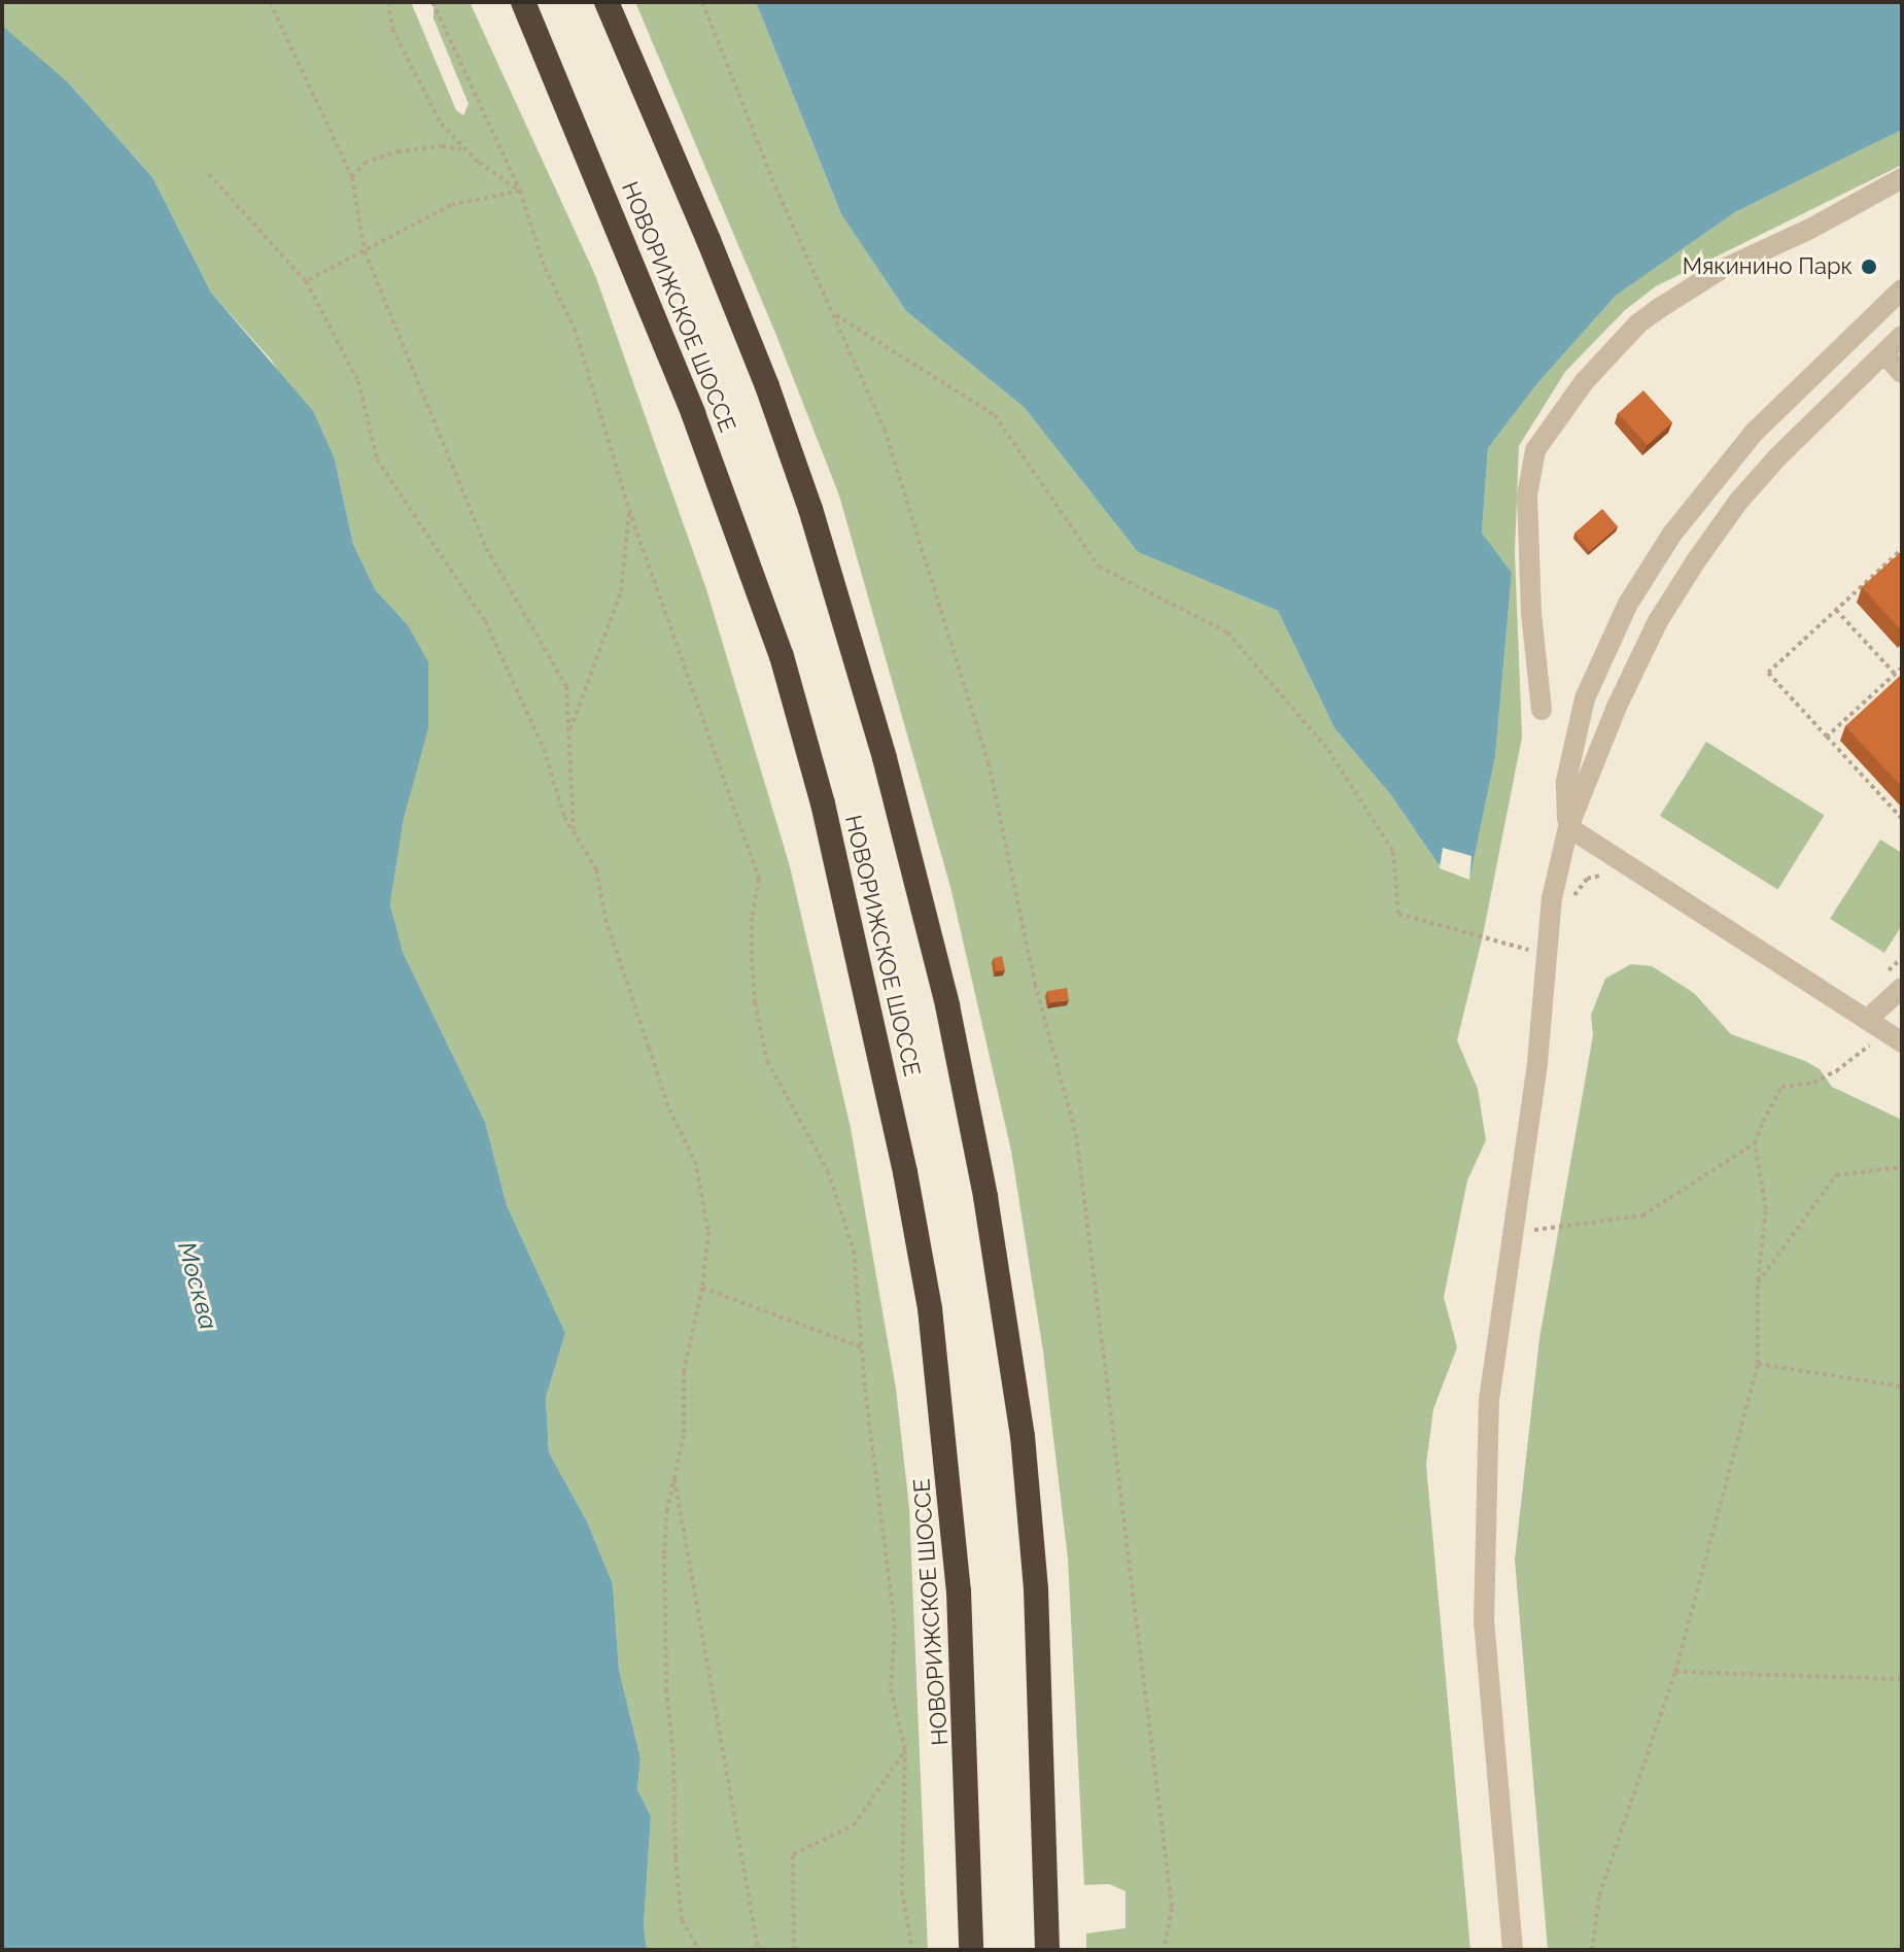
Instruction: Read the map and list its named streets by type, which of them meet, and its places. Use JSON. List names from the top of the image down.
{
  "streets": {
    "highway": ["НОВОРИЖСКОЕ ШОССЕ"]
  },
  "water": ["Москва"],
  "places": ["Мякинино Парк"]
}
